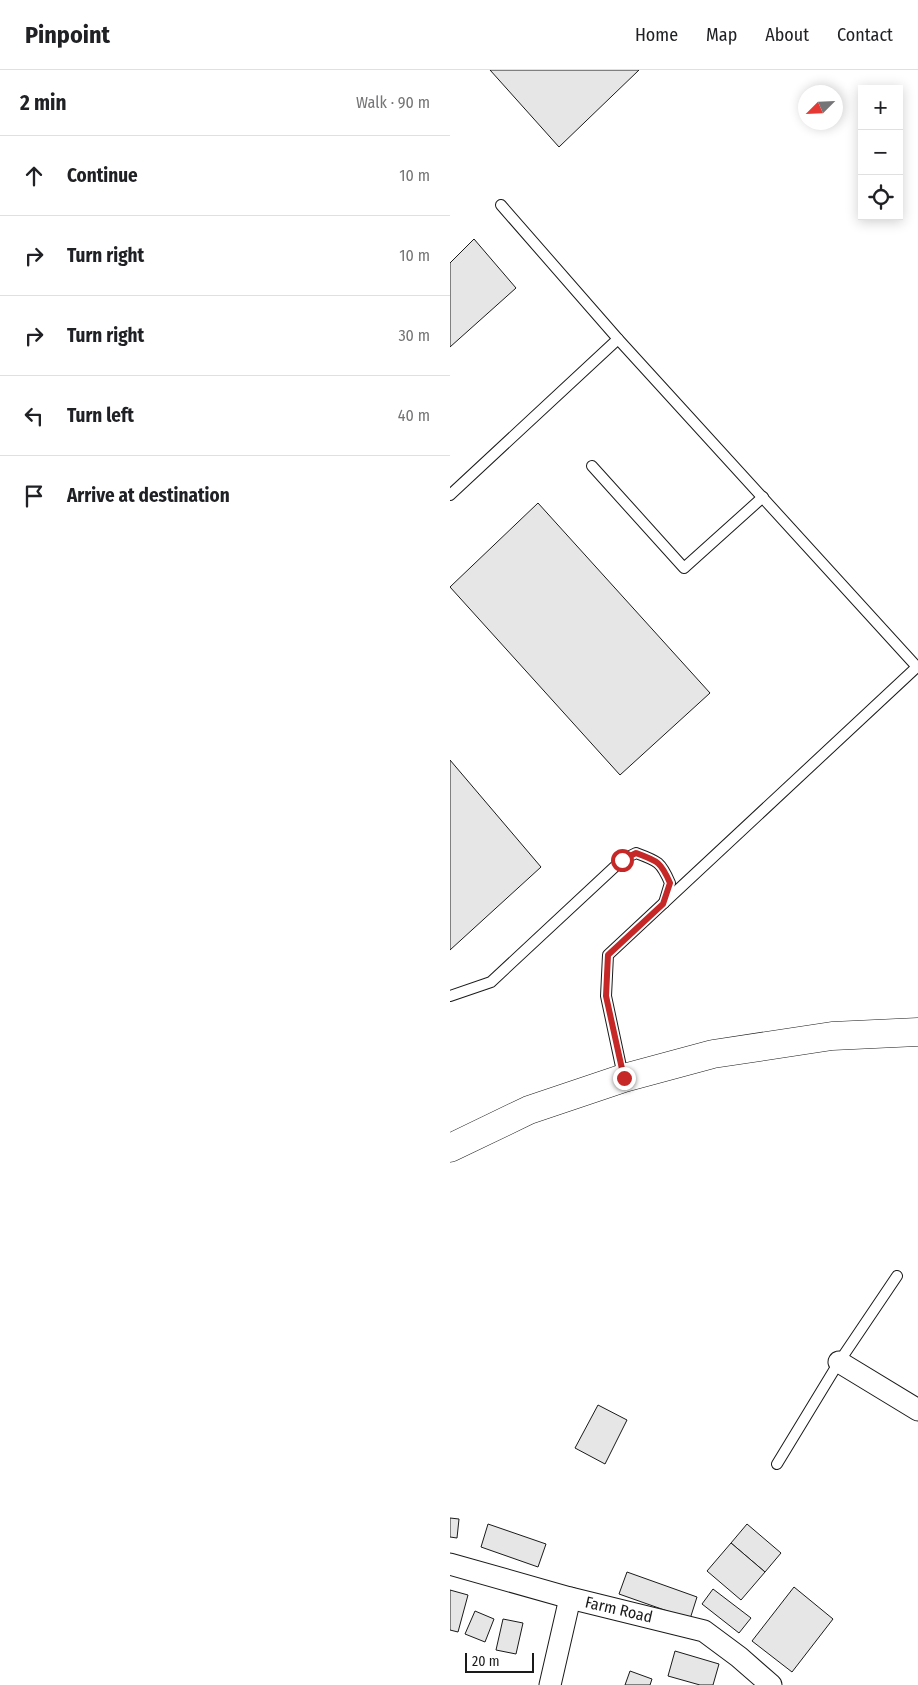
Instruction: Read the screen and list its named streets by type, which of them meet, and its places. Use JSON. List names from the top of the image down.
{
  "streets": {
    "street": ["Farm Road"]
  },
  "scale_bar": "20 m",
  "north": "bottom left",
  "page": {
    "header": "Pinpoint",
    "nav": [
      "Home",
      "Map",
      "About",
      "Contact"
    ],
    "heading": ["2 min", "Walk · 90 m"],
    "map_buttons": ["+", "−"],
    "list": [
      ["Continue", "10 m"],
      ["Turn right", "10 m"],
      ["Turn right", "30 m"],
      ["Turn left", "40 m"],
      "Arrive at destination"
    ],
    "scale": "20 m"
  }
}
